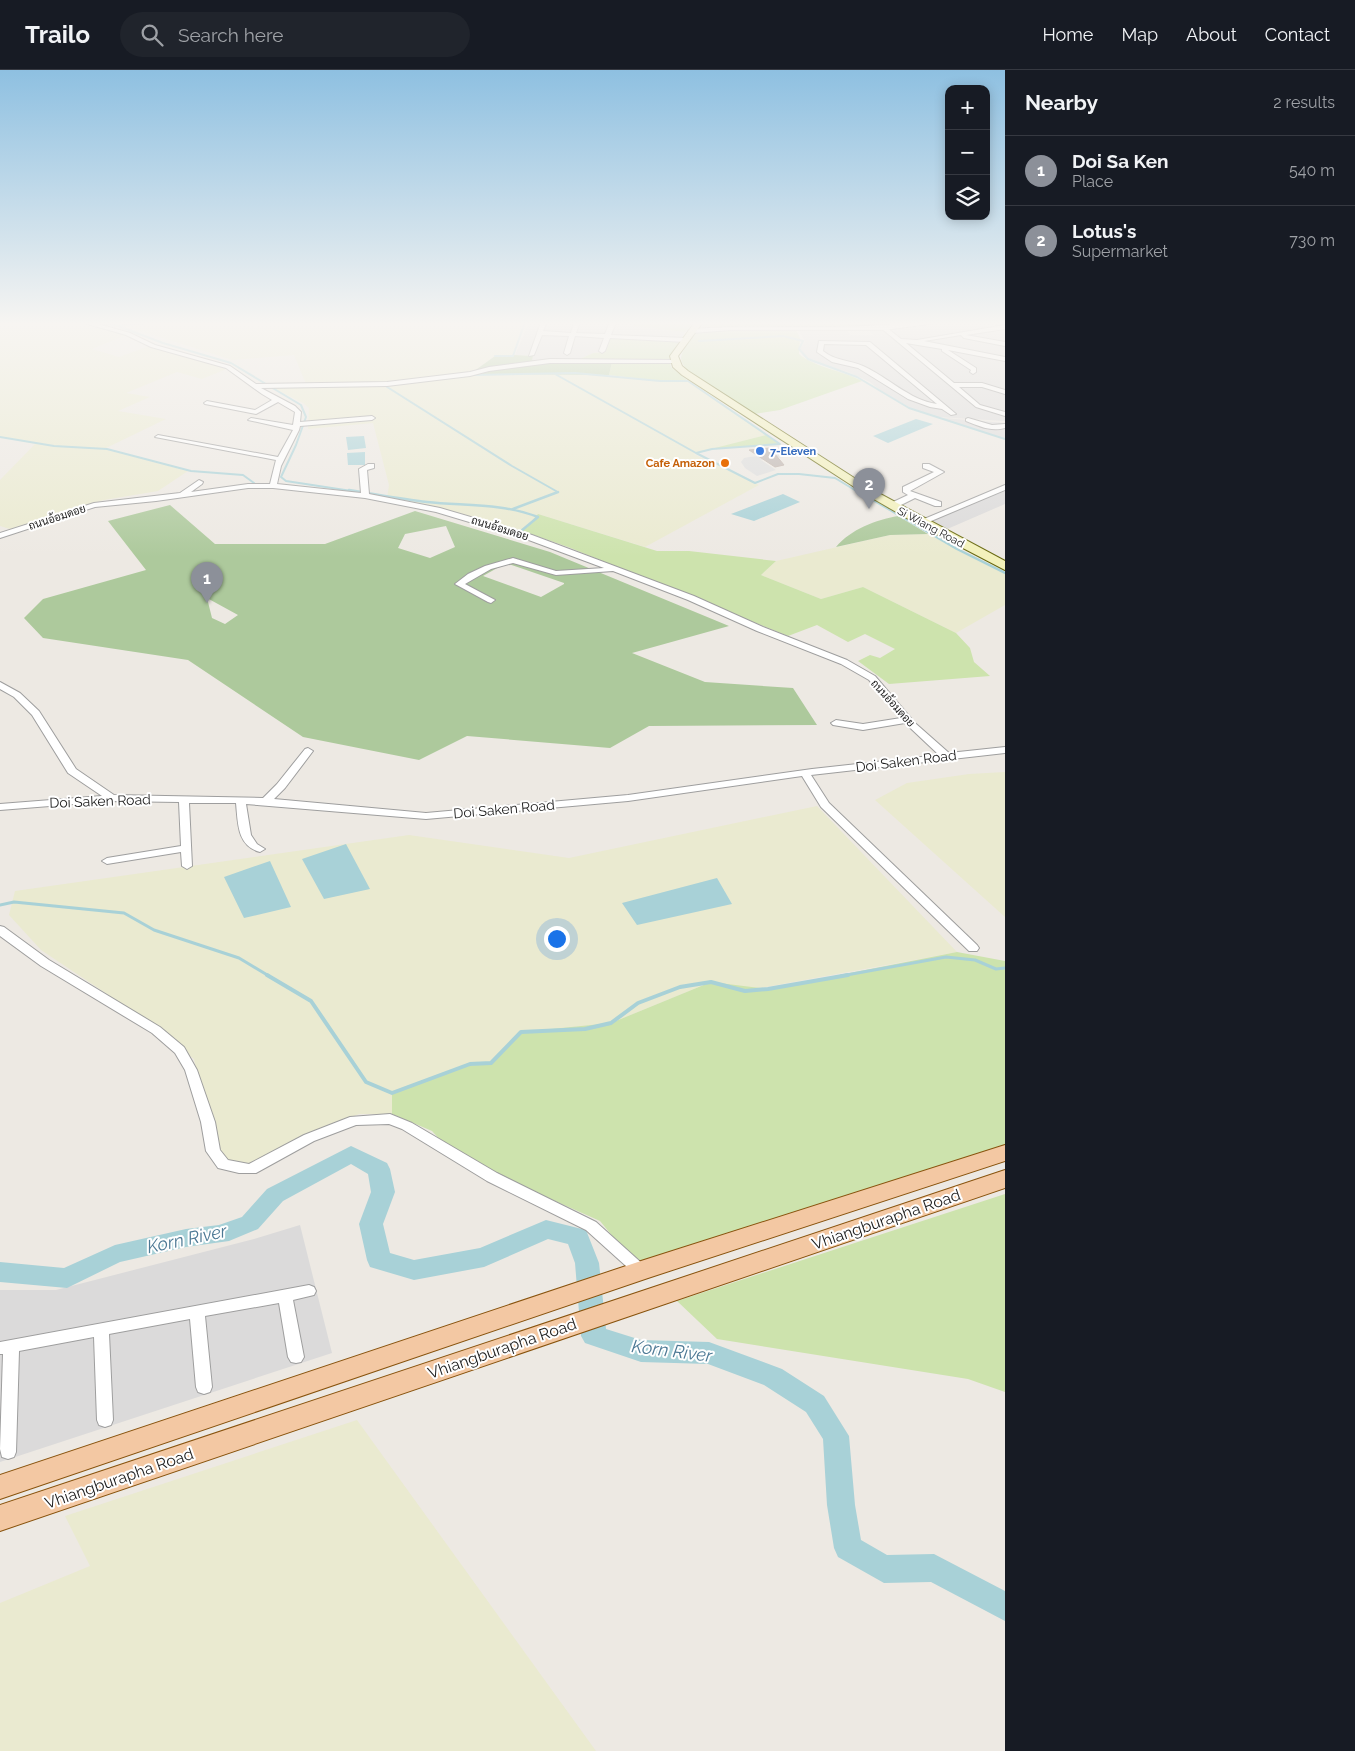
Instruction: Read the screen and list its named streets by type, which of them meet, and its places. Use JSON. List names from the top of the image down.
{
  "streets": {
    "main road": ["Si Wiang Road", "Vhiangburapha Road"],
    "street": ["ถนนอ้อมดอย", "Doi Saken Road"]
  },
  "crossings": [
    ["ถนนอ้อมดอย", "Doi Saken Road"]
  ],
  "water": ["Korn River"],
  "places": ["7-Eleven", "Cafe Amazon"],
  "page": {
    "header": "Trailo",
    "search": "Search here",
    "nav": [
      "Home",
      "Map",
      "About",
      "Contact"
    ],
    "heading": ["Nearby", "2 results"],
    "map_buttons": ["+", "−"],
    "list": [
      {
        "mark": "1",
        "name": "Doi Sa Ken",
        "note": "Place",
        "value": "540 m"
      },
      {
        "mark": "2",
        "name": "Lotus's",
        "note": "Supermarket",
        "value": "730 m"
      }
    ],
    "pins": ["2", "1"]
  }
}
